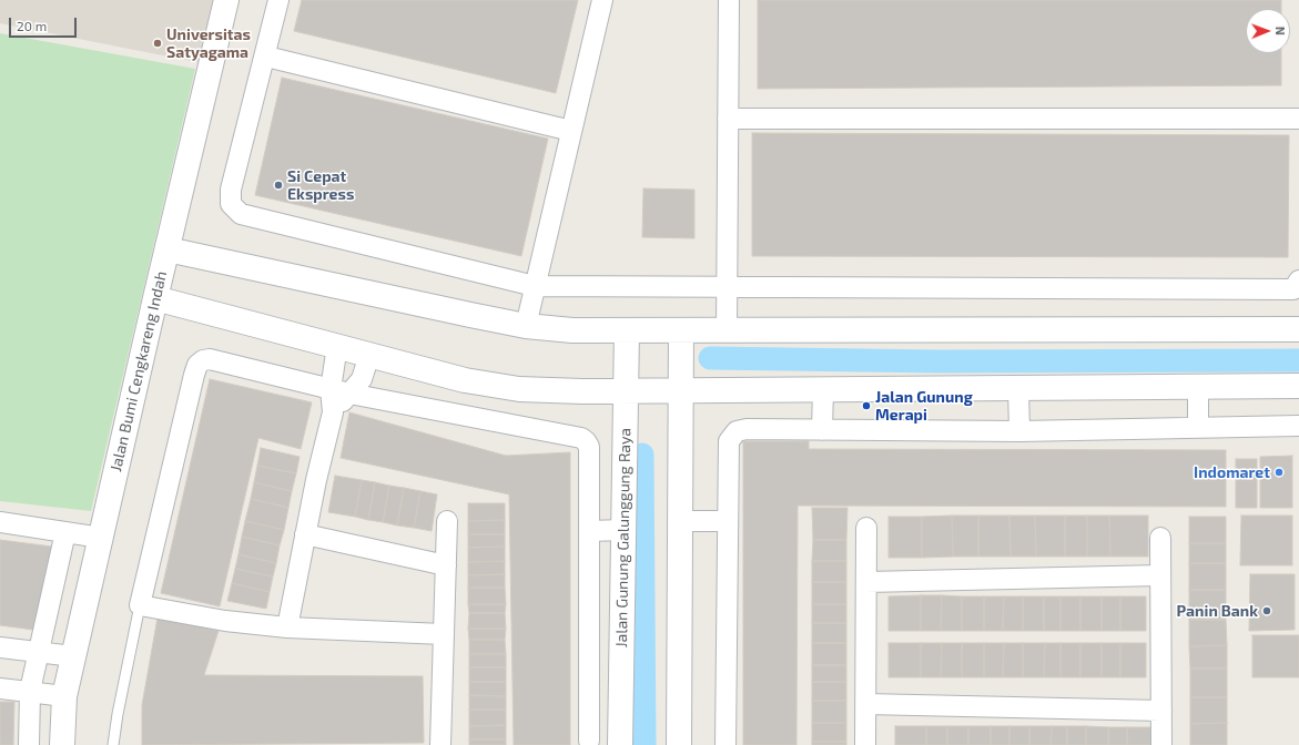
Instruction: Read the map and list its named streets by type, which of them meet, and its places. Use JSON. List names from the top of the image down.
{
  "streets": {
    "street": ["Jalan Bumi Cengkareng Indah", "Jalan Gunung Galunggung Raya"]
  },
  "places": [
    "Universitas Satyagama",
    "Si Cepat Ekspress",
    "Jalan Gunung Merapi",
    "Indomaret",
    "Panin Bank"
  ],
  "scale_bar": "20 m",
  "north": "right"
}
